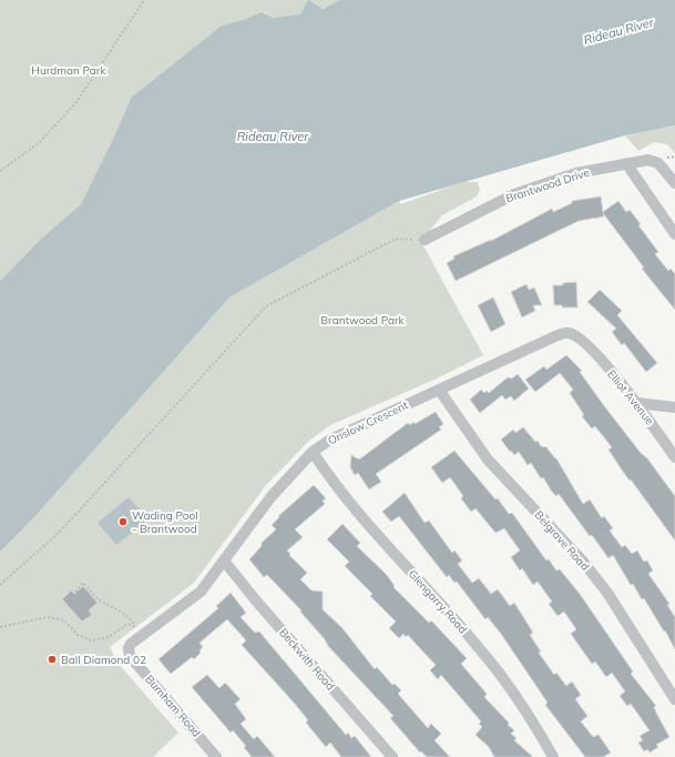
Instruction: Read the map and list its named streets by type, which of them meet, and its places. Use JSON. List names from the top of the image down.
{
  "streets": {
    "street": [
      "Brantwood Drive",
      "Elliot Avenue",
      "Onslow Crescent",
      "Belgrave Road",
      "Glengarry Road",
      "Beckwith Road",
      "Burnham Road"
    ]
  },
  "crossings": [
    ["Elliot Avenue", "Onslow Crescent"],
    ["Onslow Crescent", "Belgrave Road"],
    ["Onslow Crescent", "Glengarry Road"],
    ["Onslow Crescent", "Beckwith Road"],
    ["Onslow Crescent", "Burnham Road"]
  ],
  "water": ["Rideau River"],
  "parks": ["Hurdman Park", "Brantwood Park"],
  "places": ["Wading Pool - Brantwood", "Ball Diamond 02"]
}
